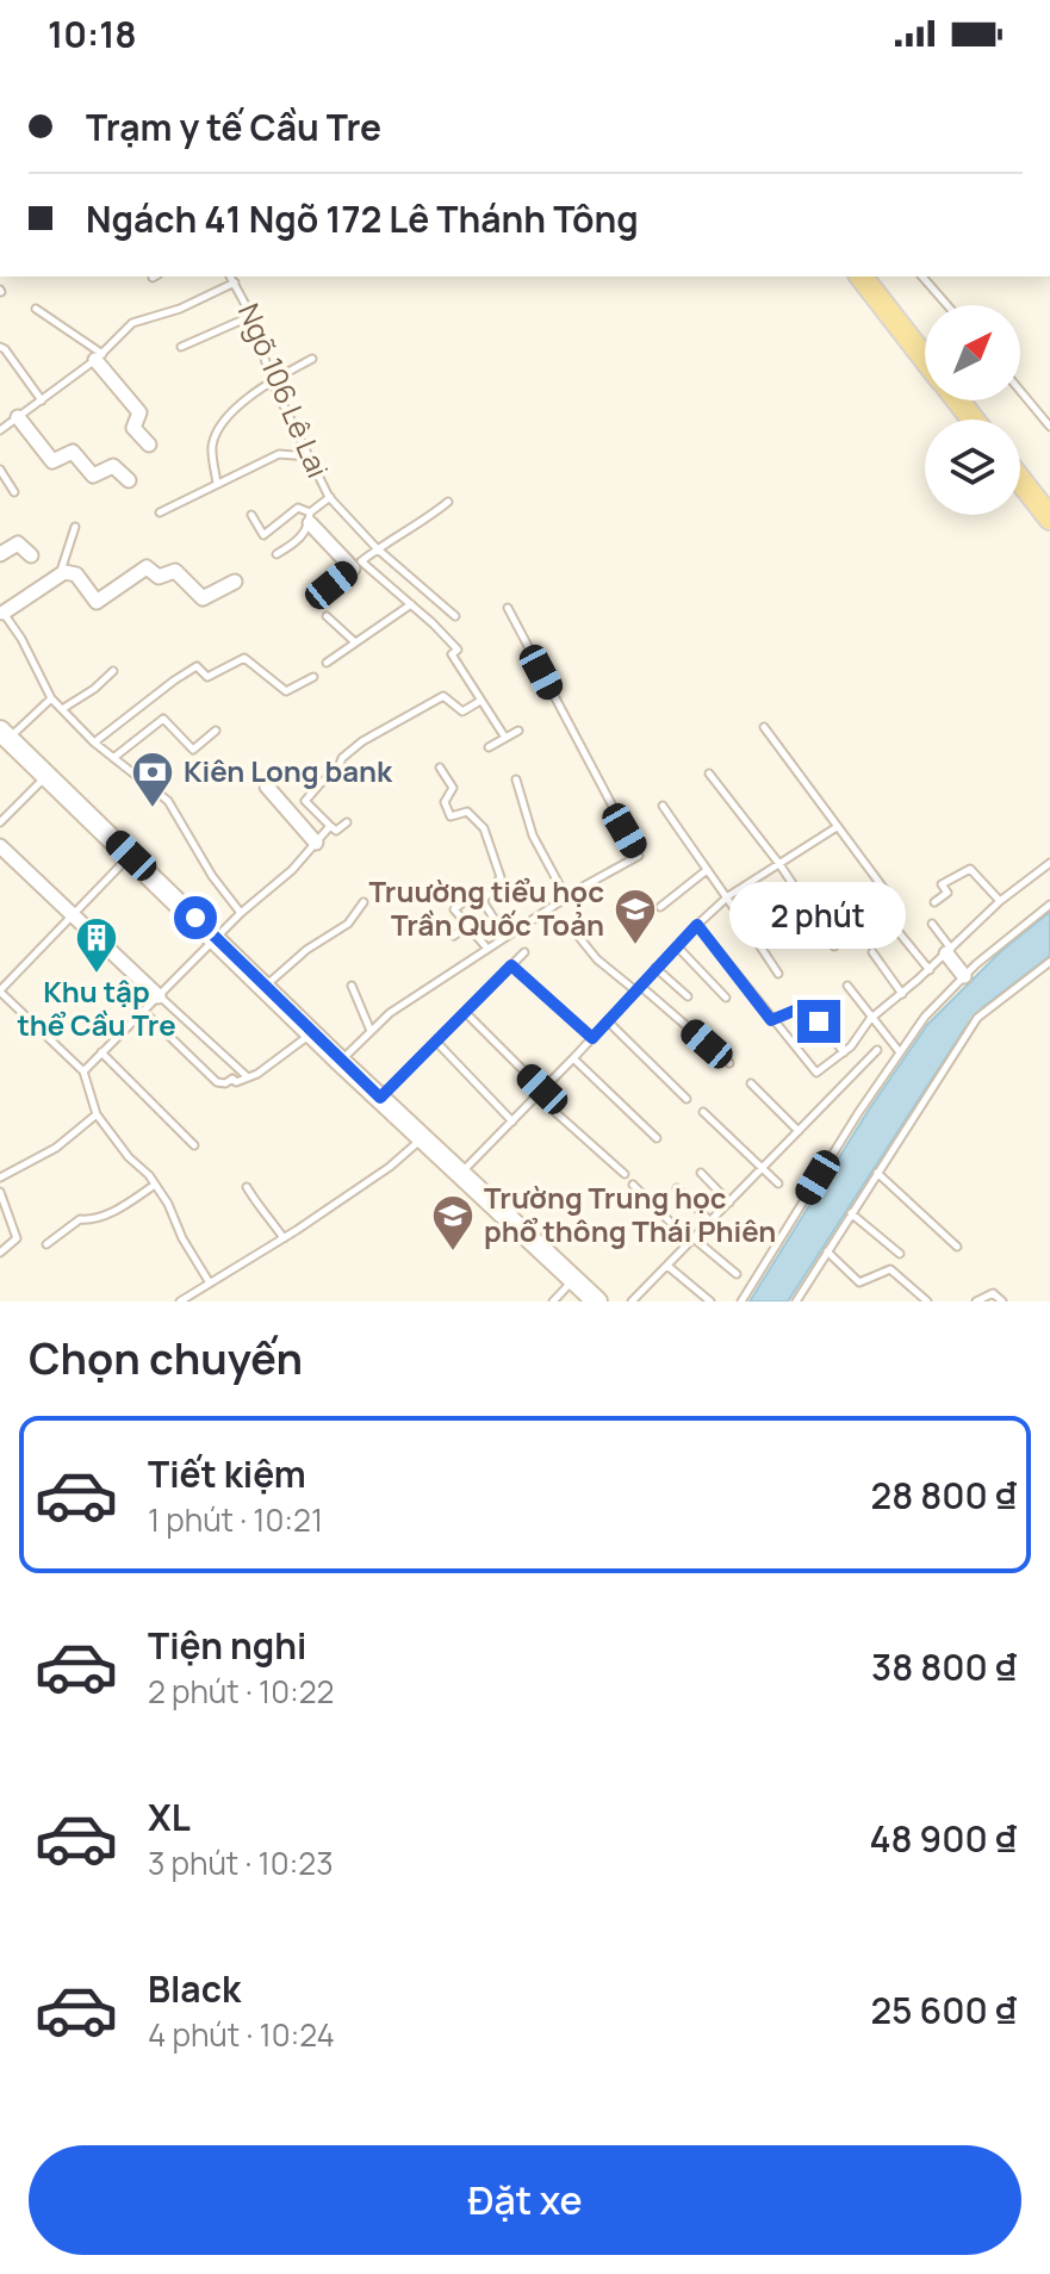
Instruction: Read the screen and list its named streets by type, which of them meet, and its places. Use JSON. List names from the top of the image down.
{
  "streets": {
    "lane": ["Ngõ 106 Lê Lai"]
  },
  "places": {
    "bank": ["Kiên Long bank"],
    "school or university": ["Truường tiểu học Trần Quốc Toản", "Trường Trung học phổ thông Thái Phiên"],
    "building": ["Khu tập thể Cầu Tre"]
  },
  "north": "top right",
  "page": {
    "status": "10:18",
    "banner": ["Trạm y tế Cầu Tre", "Ngách 41 Ngõ 172 Lê Thánh Tông"],
    "bubble": "2 phút",
    "heading": "Chọn chuyến",
    "list": [
      {
        "name": "Tiết kiệm",
        "note": "1 phút · 10:21",
        "value": "28 800 ₫"
      },
      {
        "name": "Tiện nghi",
        "note": "2 phút · 10:22",
        "value": "38 800 ₫"
      },
      {
        "name": "XL",
        "note": "3 phút · 10:23",
        "value": "48 900 ₫"
      },
      {
        "name": "Black",
        "note": "4 phút · 10:24",
        "value": "25 600 ₫"
      }
    ],
    "buttons": "Đặt xe"
  }
}
